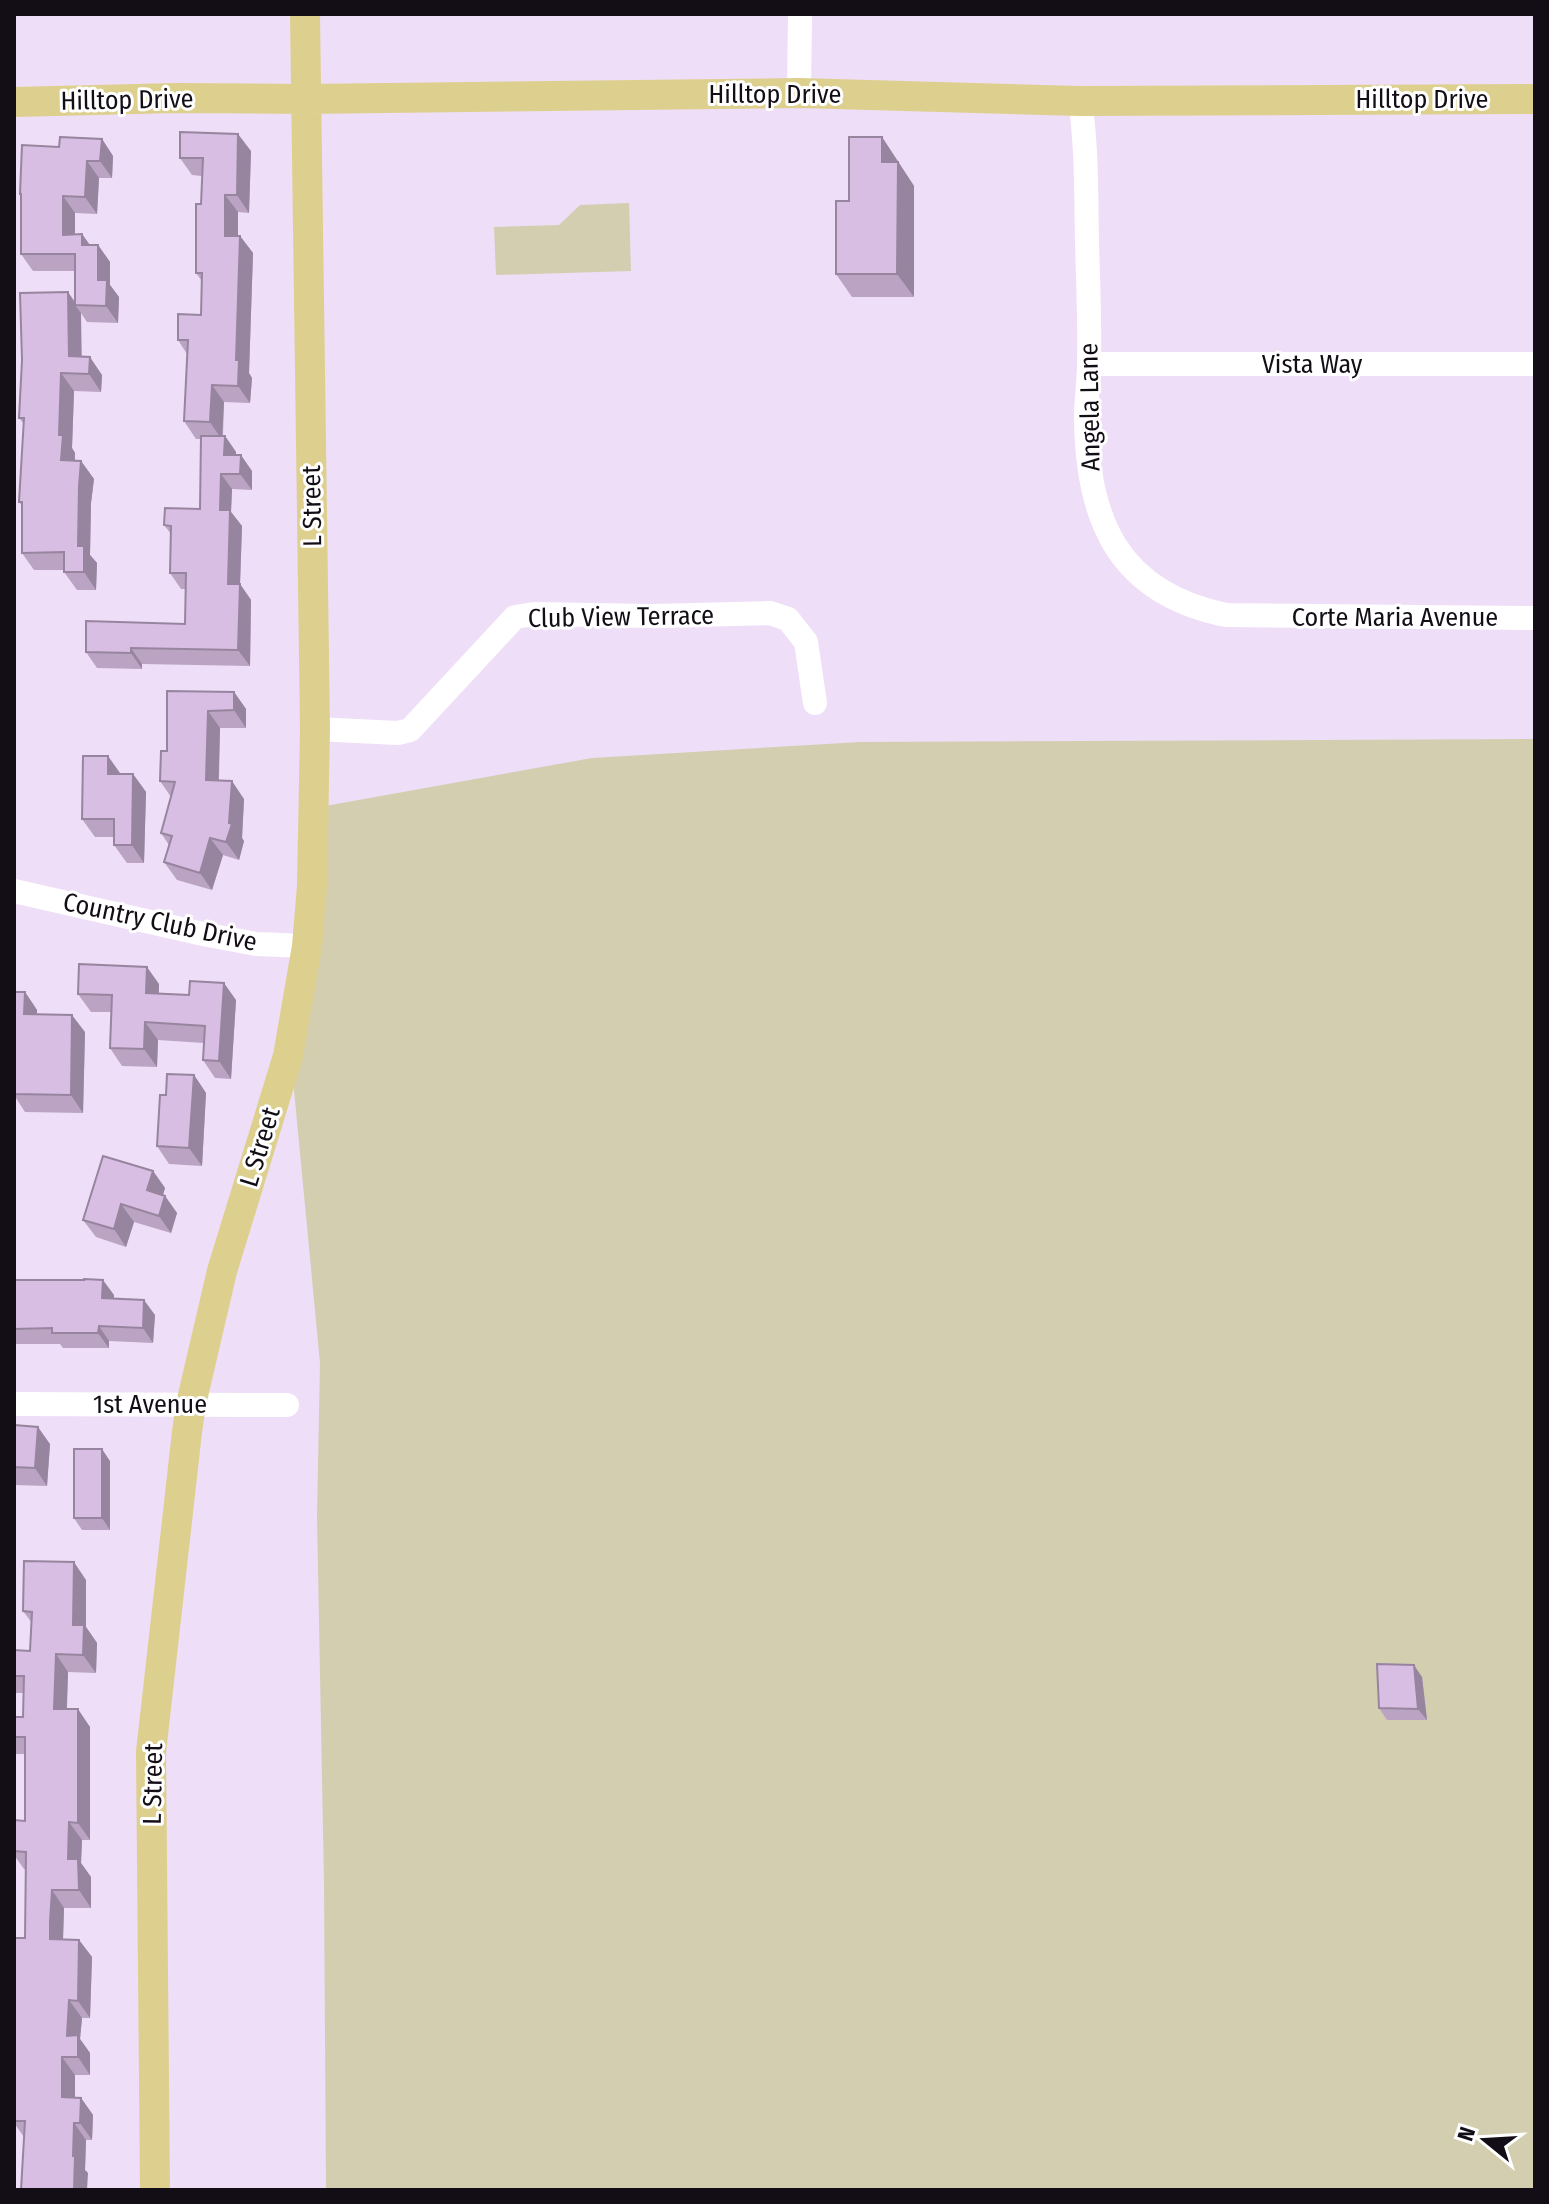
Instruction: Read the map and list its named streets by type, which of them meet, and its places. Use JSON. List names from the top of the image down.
{
  "streets": {
    "main road": ["Hilltop Drive", "L Street"],
    "street": [
      "Vista Way",
      "Angela Lane",
      "Club View Terrace",
      "Corte Maria Avenue",
      "Country Club Drive",
      "1st Avenue"
    ]
  },
  "crossings": [
    ["Hilltop Drive", "Angela Lane"],
    ["Hilltop Drive", "L Street"],
    ["Vista Way", "Angela Lane"],
    ["Angela Lane", "Corte Maria Avenue"],
    ["L Street", "Club View Terrace"],
    ["L Street", "Country Club Drive"],
    ["L Street", "1st Avenue"]
  ],
  "north": "left"
}
